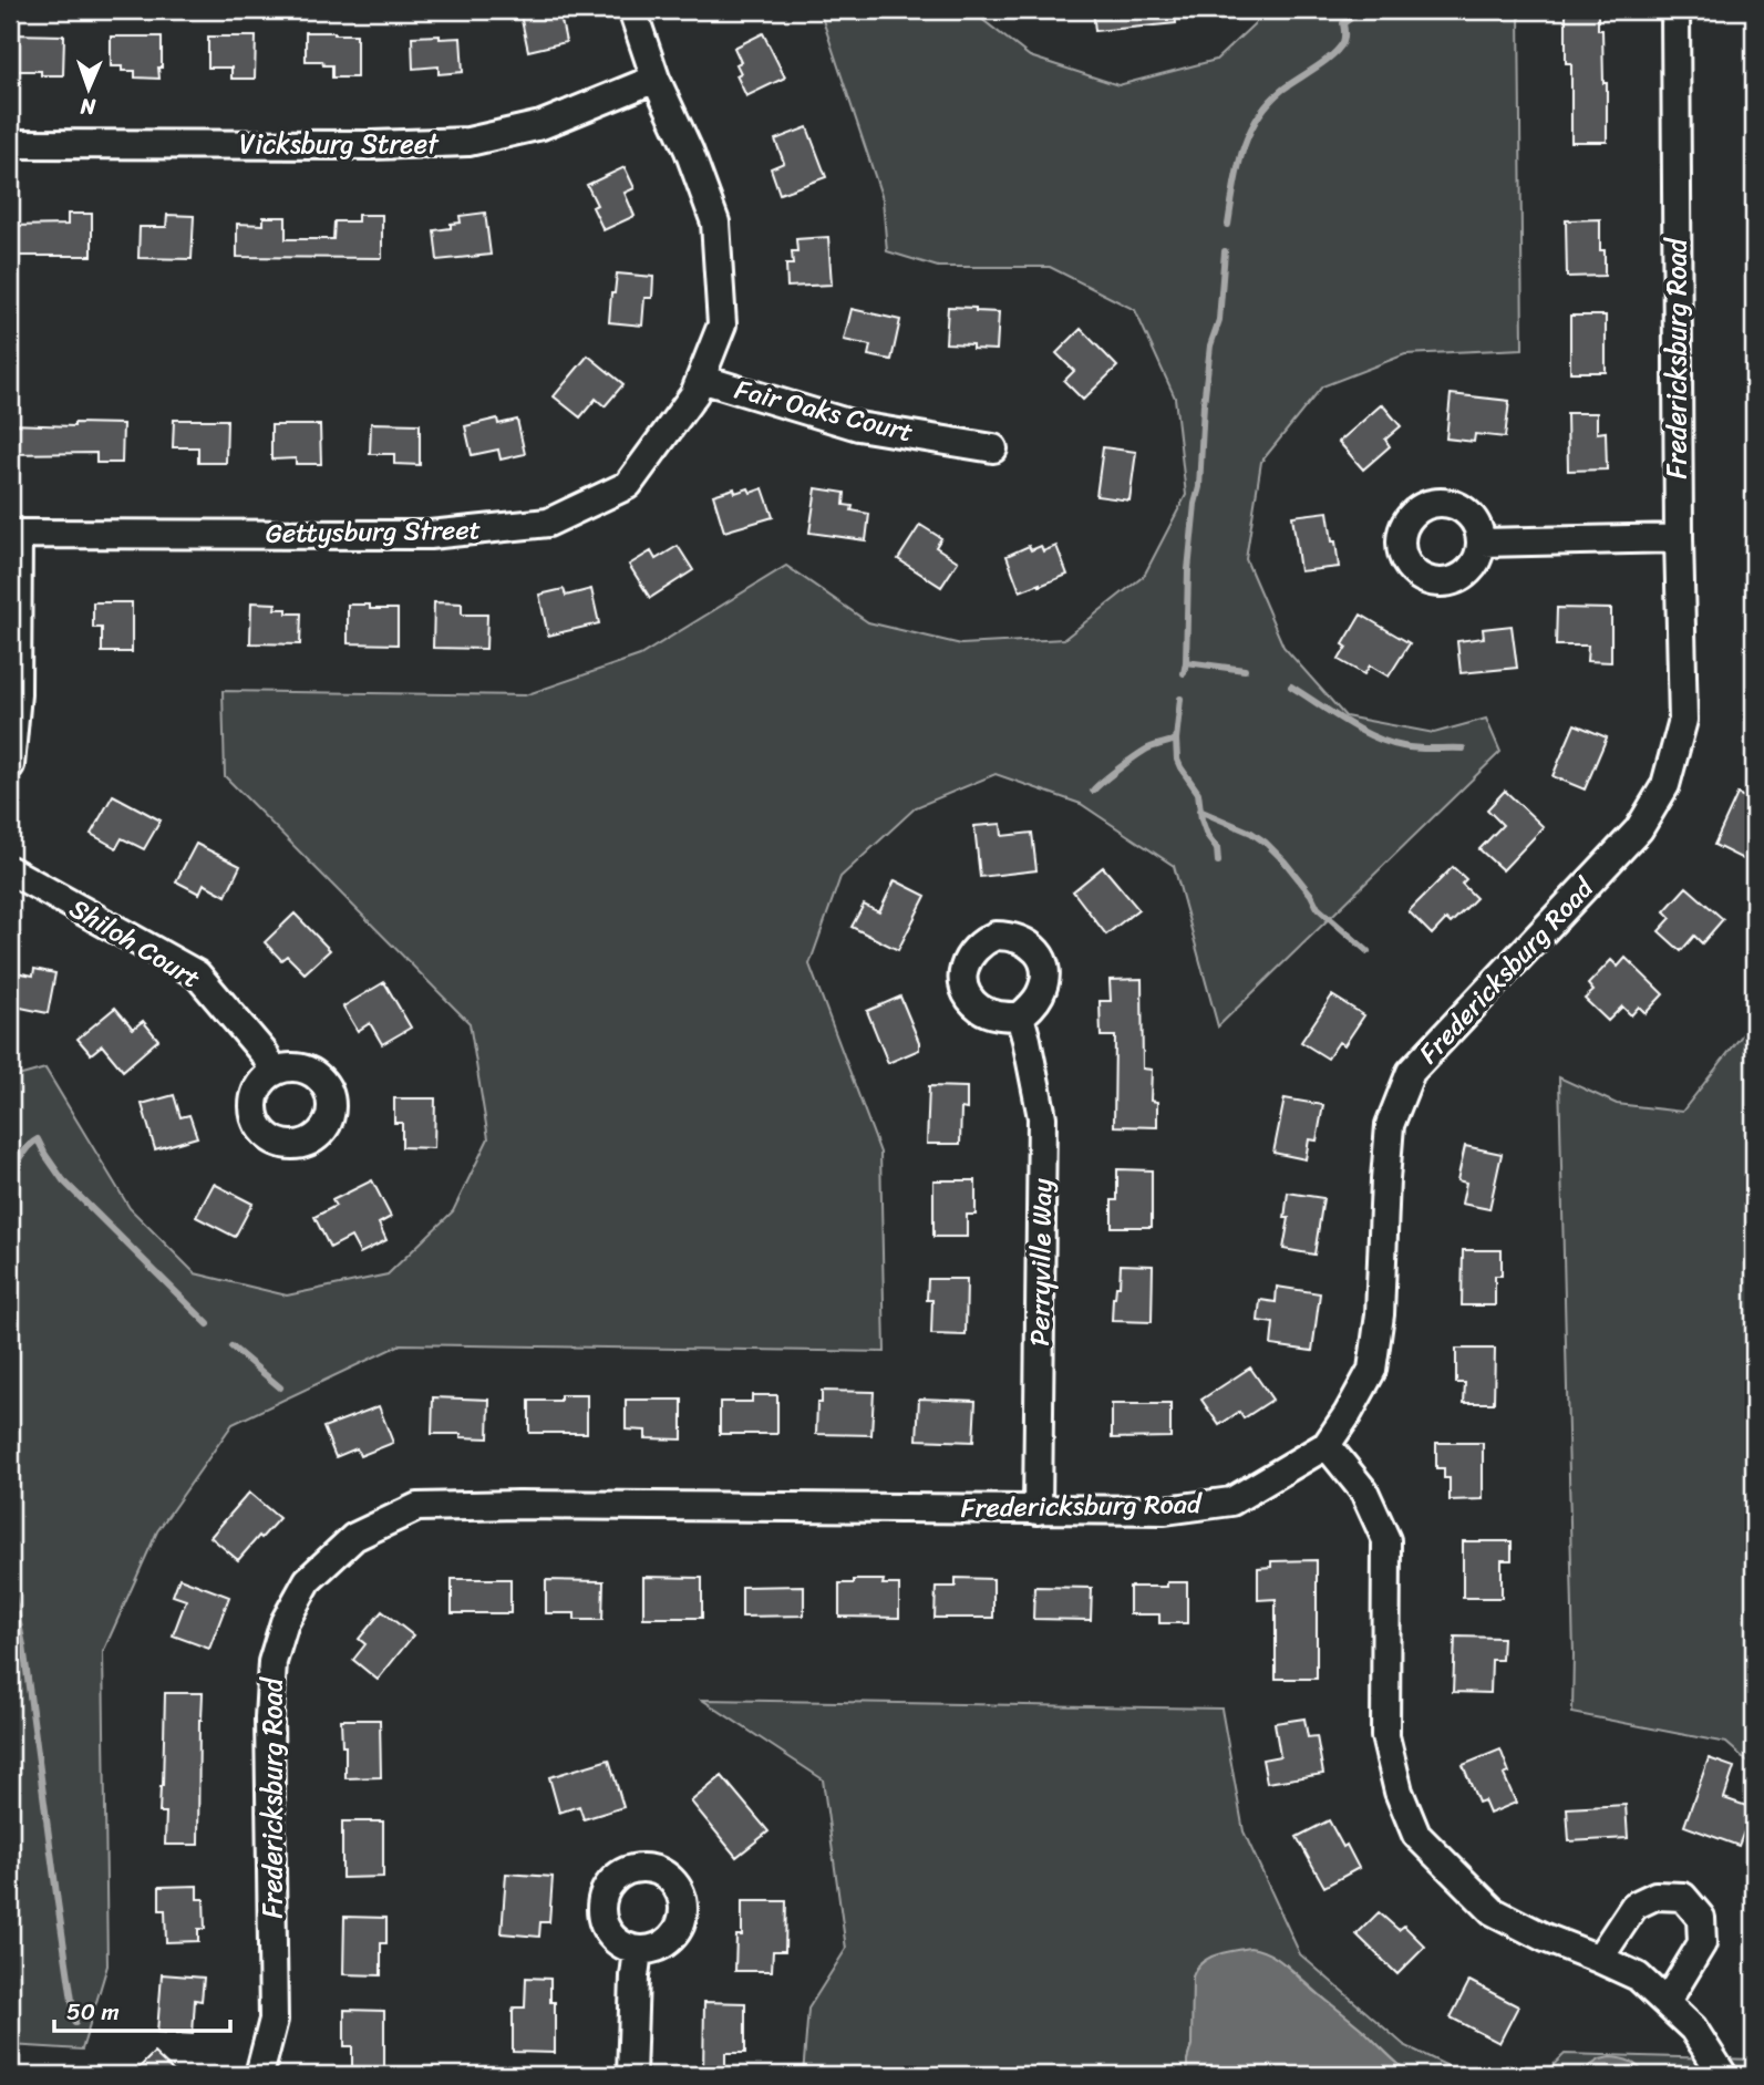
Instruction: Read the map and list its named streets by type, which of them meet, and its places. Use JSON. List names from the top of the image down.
{
  "streets": {
    "street": [
      "Vicksburg Street",
      "Fredericksburg Road",
      "Fair Oaks Court",
      "Gettysburg Street",
      "Shiloh Court",
      "Perryville Way"
    ]
  },
  "crossings": [
    ["Vicksburg Street", "Gettysburg Street"],
    ["Fredericksburg Road", "Perryville Way"],
    ["Fair Oaks Court", "Gettysburg Street"]
  ],
  "scale_bar": "50 m",
  "north": "bottom"
}
